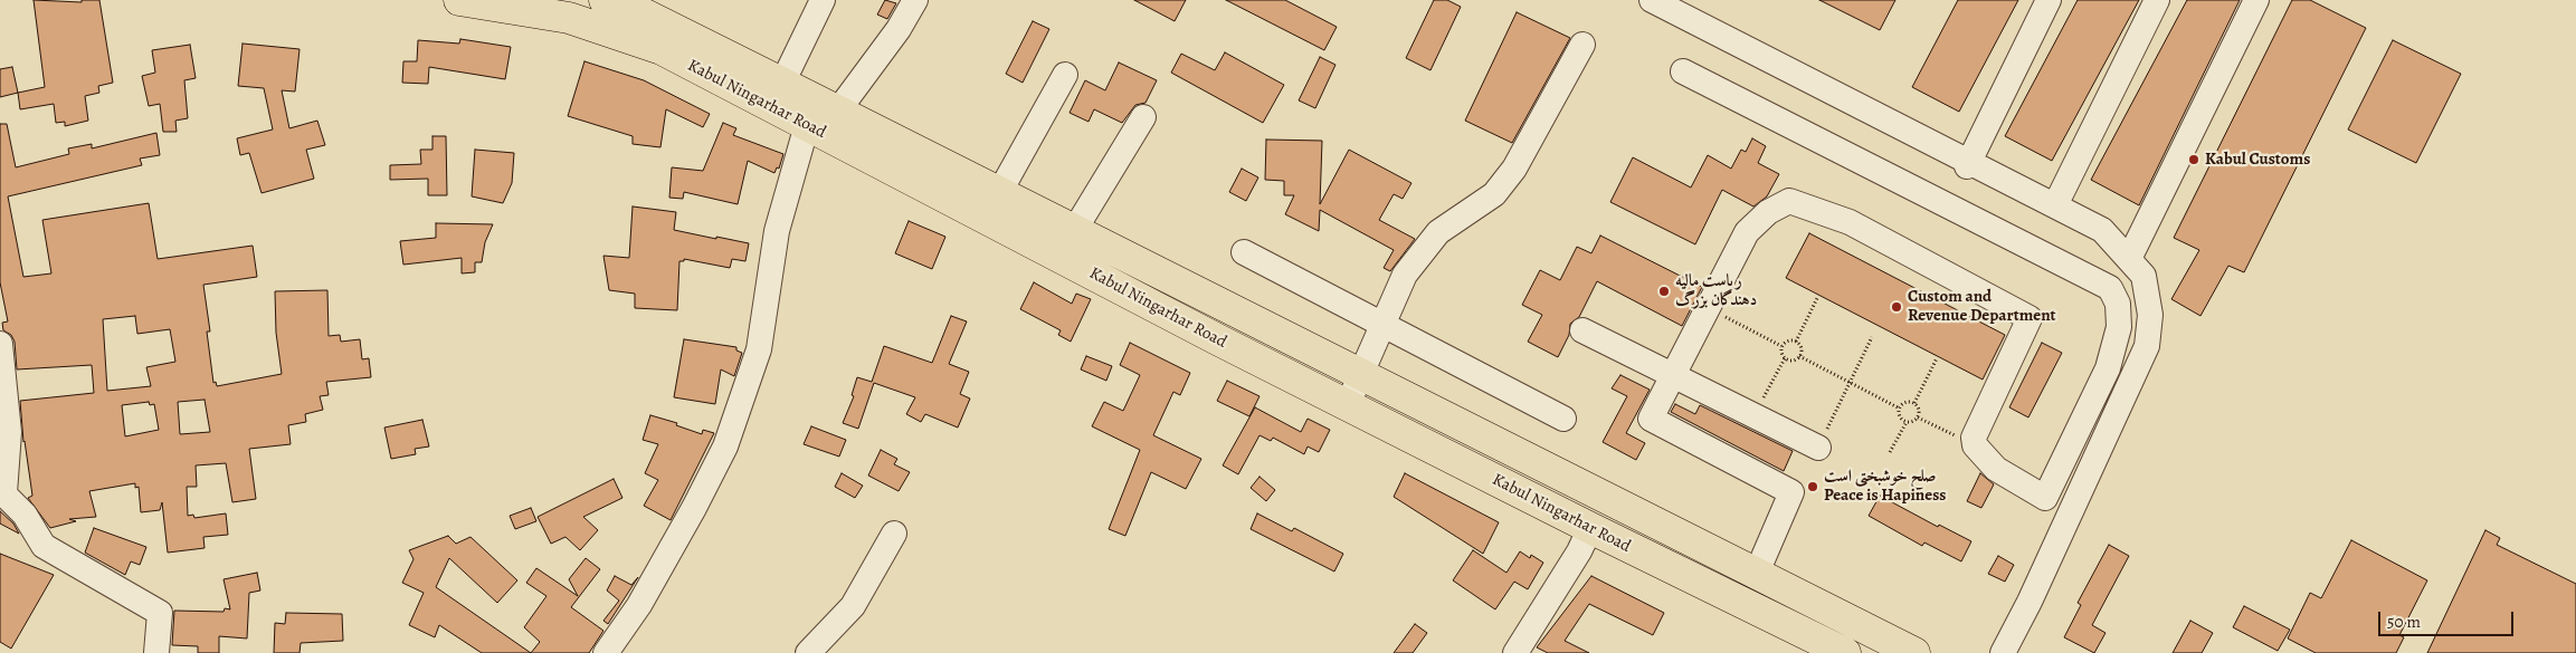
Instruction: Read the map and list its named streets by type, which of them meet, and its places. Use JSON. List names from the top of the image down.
{
  "streets": {
    "highway": ["Kabul Ningarhar Road"]
  },
  "places": [
    "Kabul Customs",
    "ریاست مالیه دهندگان بزرگ",
    "Custom and Revenue Department",
    "صلح خوشبختی است Peace is Hapiness"
  ],
  "scale_bar": "50 m"
}
